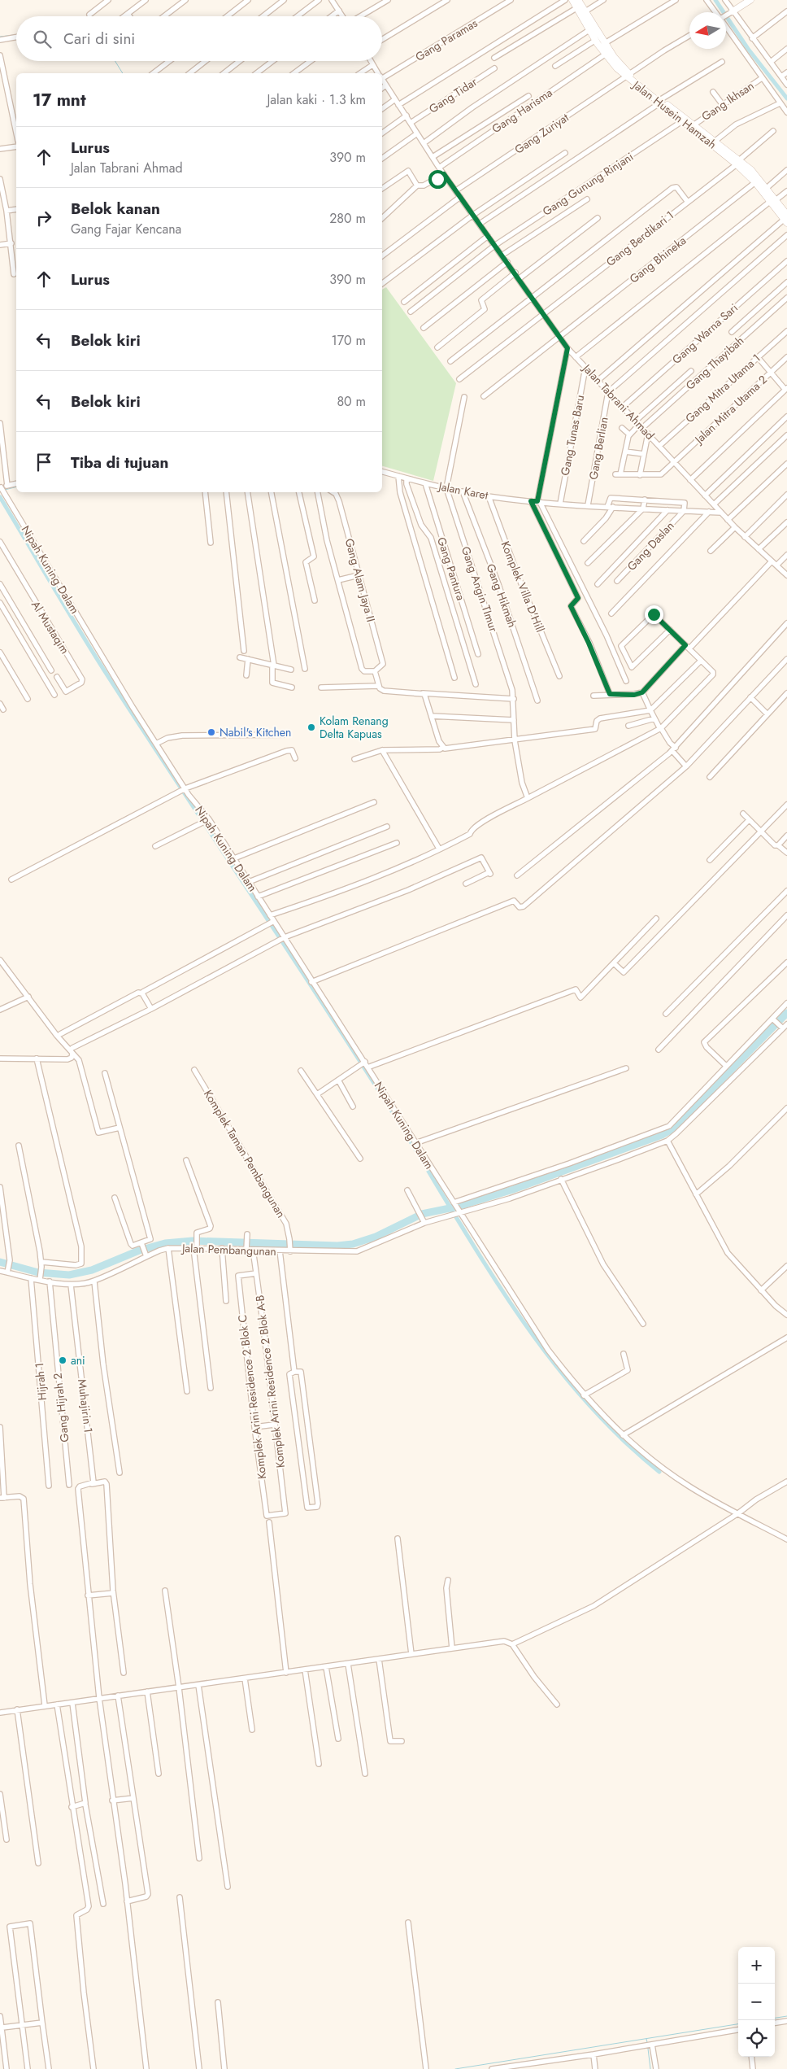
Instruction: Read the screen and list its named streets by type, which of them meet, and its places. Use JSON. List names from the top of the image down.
{
  "streets": {
    "street": [
      "Gang Paramas",
      "Gang Tidar",
      "Gang Ikhsan",
      "Gang Harisma",
      "Jalan Husein Hamzah",
      "Gang Zuriyat",
      "Gang Gunung Rinjani",
      "Gang Berdikari 1",
      "Gang Bhineka",
      "Gang Warna Sari",
      "Gang Thayibah",
      "Gang Mitra Utama 1",
      "Jalan Tabrani Ahmad",
      "Jalan Mitra Utama 2",
      "Gang Tunas Baru",
      "Gang Berlian",
      "Jalan Karet",
      "Gang Daslan",
      "Gang Pantura",
      "Nipah Kuning Dalam",
      "Gang Alam Jaya II",
      "Komplek Villa D'Hill",
      "Gang Angin TImur",
      "Gang Hikmah",
      "Al Mustaqim",
      "Komplek Taman Pembangunan",
      "Jalan Pembangunan",
      "Hijrah 1",
      "Komplek Arini Residence 2 Blok A-B",
      "Komplek Arini Residence 2 Blok C",
      "Muhajirin 1",
      "Gang Hijrah 2"
    ]
  },
  "crossings": [
    ["Gang Tidar", "Jalan Tabrani Ahmad"],
    ["Gang Ikhsan", "Jalan Husein Hamzah"],
    ["Gang Harisma", "Jalan Husein Hamzah"],
    ["Gang Harisma", "Jalan Tabrani Ahmad"],
    ["Jalan Husein Hamzah", "Gang Zuriyat"],
    ["Jalan Husein Hamzah", "Gang Gunung Rinjani"],
    ["Jalan Husein Hamzah", "Gang Berdikari 1"],
    ["Jalan Husein Hamzah", "Gang Bhineka"],
    ["Gang Zuriyat", "Jalan Tabrani Ahmad"],
    ["Gang Gunung Rinjani", "Jalan Tabrani Ahmad"],
    ["Gang Berdikari 1", "Jalan Tabrani Ahmad"],
    ["Gang Bhineka", "Jalan Tabrani Ahmad"],
    ["Gang Warna Sari", "Jalan Tabrani Ahmad"],
    ["Gang Thayibah", "Jalan Tabrani Ahmad"],
    ["Gang Mitra Utama 1", "Jalan Tabrani Ahmad"],
    ["Jalan Tabrani Ahmad", "Jalan Mitra Utama 2"],
    ["Jalan Tabrani Ahmad", "Gang Tunas Baru"],
    ["Jalan Tabrani Ahmad", "Gang Berlian"],
    ["Jalan Tabrani Ahmad", "Jalan Karet"],
    ["Gang Tunas Baru", "Jalan Karet"],
    ["Gang Berlian", "Jalan Karet"],
    ["Jalan Karet", "Gang Daslan"],
    ["Jalan Karet", "Gang Pantura"],
    ["Jalan Karet", "Komplek Villa D'Hill"],
    ["Jalan Karet", "Gang Angin TImur"],
    ["Jalan Karet", "Gang Hikmah"],
    ["Nipah Kuning Dalam", "Jalan Pembangunan"],
    ["Komplek Taman Pembangunan", "Jalan Pembangunan"],
    ["Jalan Pembangunan", "Hijrah 1"],
    ["Jalan Pembangunan", "Komplek Arini Residence 2 Blok A-B"],
    ["Jalan Pembangunan", "Muhajirin 1"],
    ["Jalan Pembangunan", "Gang Hijrah 2"],
    ["Komplek Arini Residence 2 Blok A-B", "Komplek Arini Residence 2 Blok C"]
  ],
  "places": ["Kolam Renang Delta Kapuas", "Nabil's Kitchen", "ani"],
  "north": "left",
  "page": {
    "search": "Cari di sini",
    "heading": ["17 mnt", "Jalan kaki · 1.3 km"],
    "list": [
      ["Lurus", "Jalan Tabrani Ahmad", "390 m"],
      ["Belok kanan", "Gang Fajar Kencana", "280 m"],
      ["Lurus", "390 m"],
      ["Belok kiri", "170 m"],
      ["Belok kiri", "80 m"],
      "Tiba di tujuan"
    ],
    "map_buttons": ["+", "−"]
  }
}
